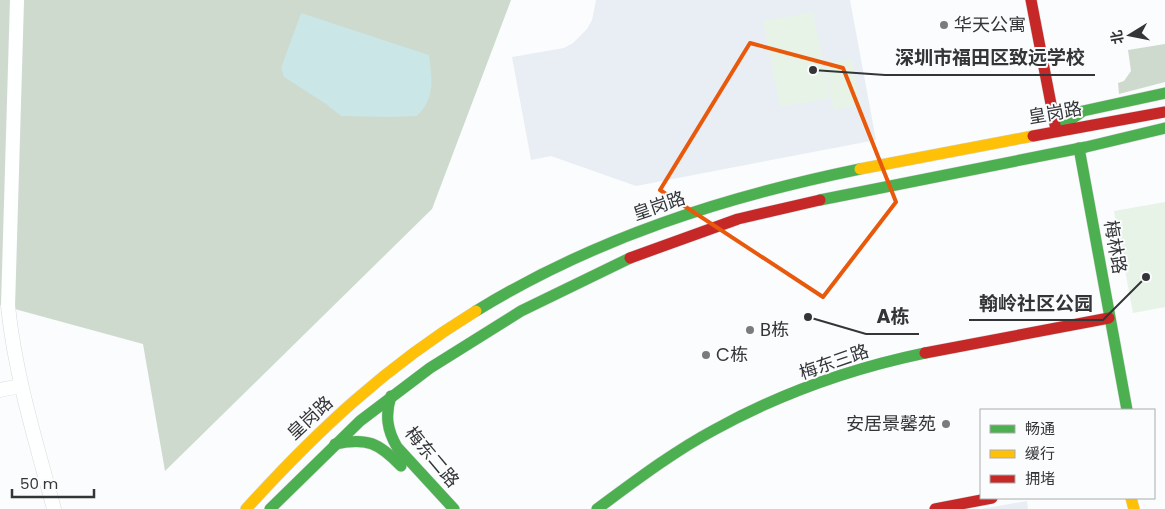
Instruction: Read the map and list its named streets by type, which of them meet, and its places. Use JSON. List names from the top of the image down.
{
  "streets": {
    "main road": [
      "皇岗路",
      "梅林路",
      "梅东三路",
      "梅东二路"
    ]
  },
  "crossings": [
    ["皇岗路", "梅林路"],
    ["皇岗路", "梅东二路"],
    ["梅林路", "梅东三路"]
  ],
  "places": [
    "华天公寓",
    "深圳市福田区致远学校",
    "翰岭社区公园",
    "A栋",
    "B栋",
    "C栋",
    "安居景馨苑"
  ],
  "legend": ["畅通", "缓行", "拥堵"],
  "scale_bar": "50 m",
  "north": "left"
}
